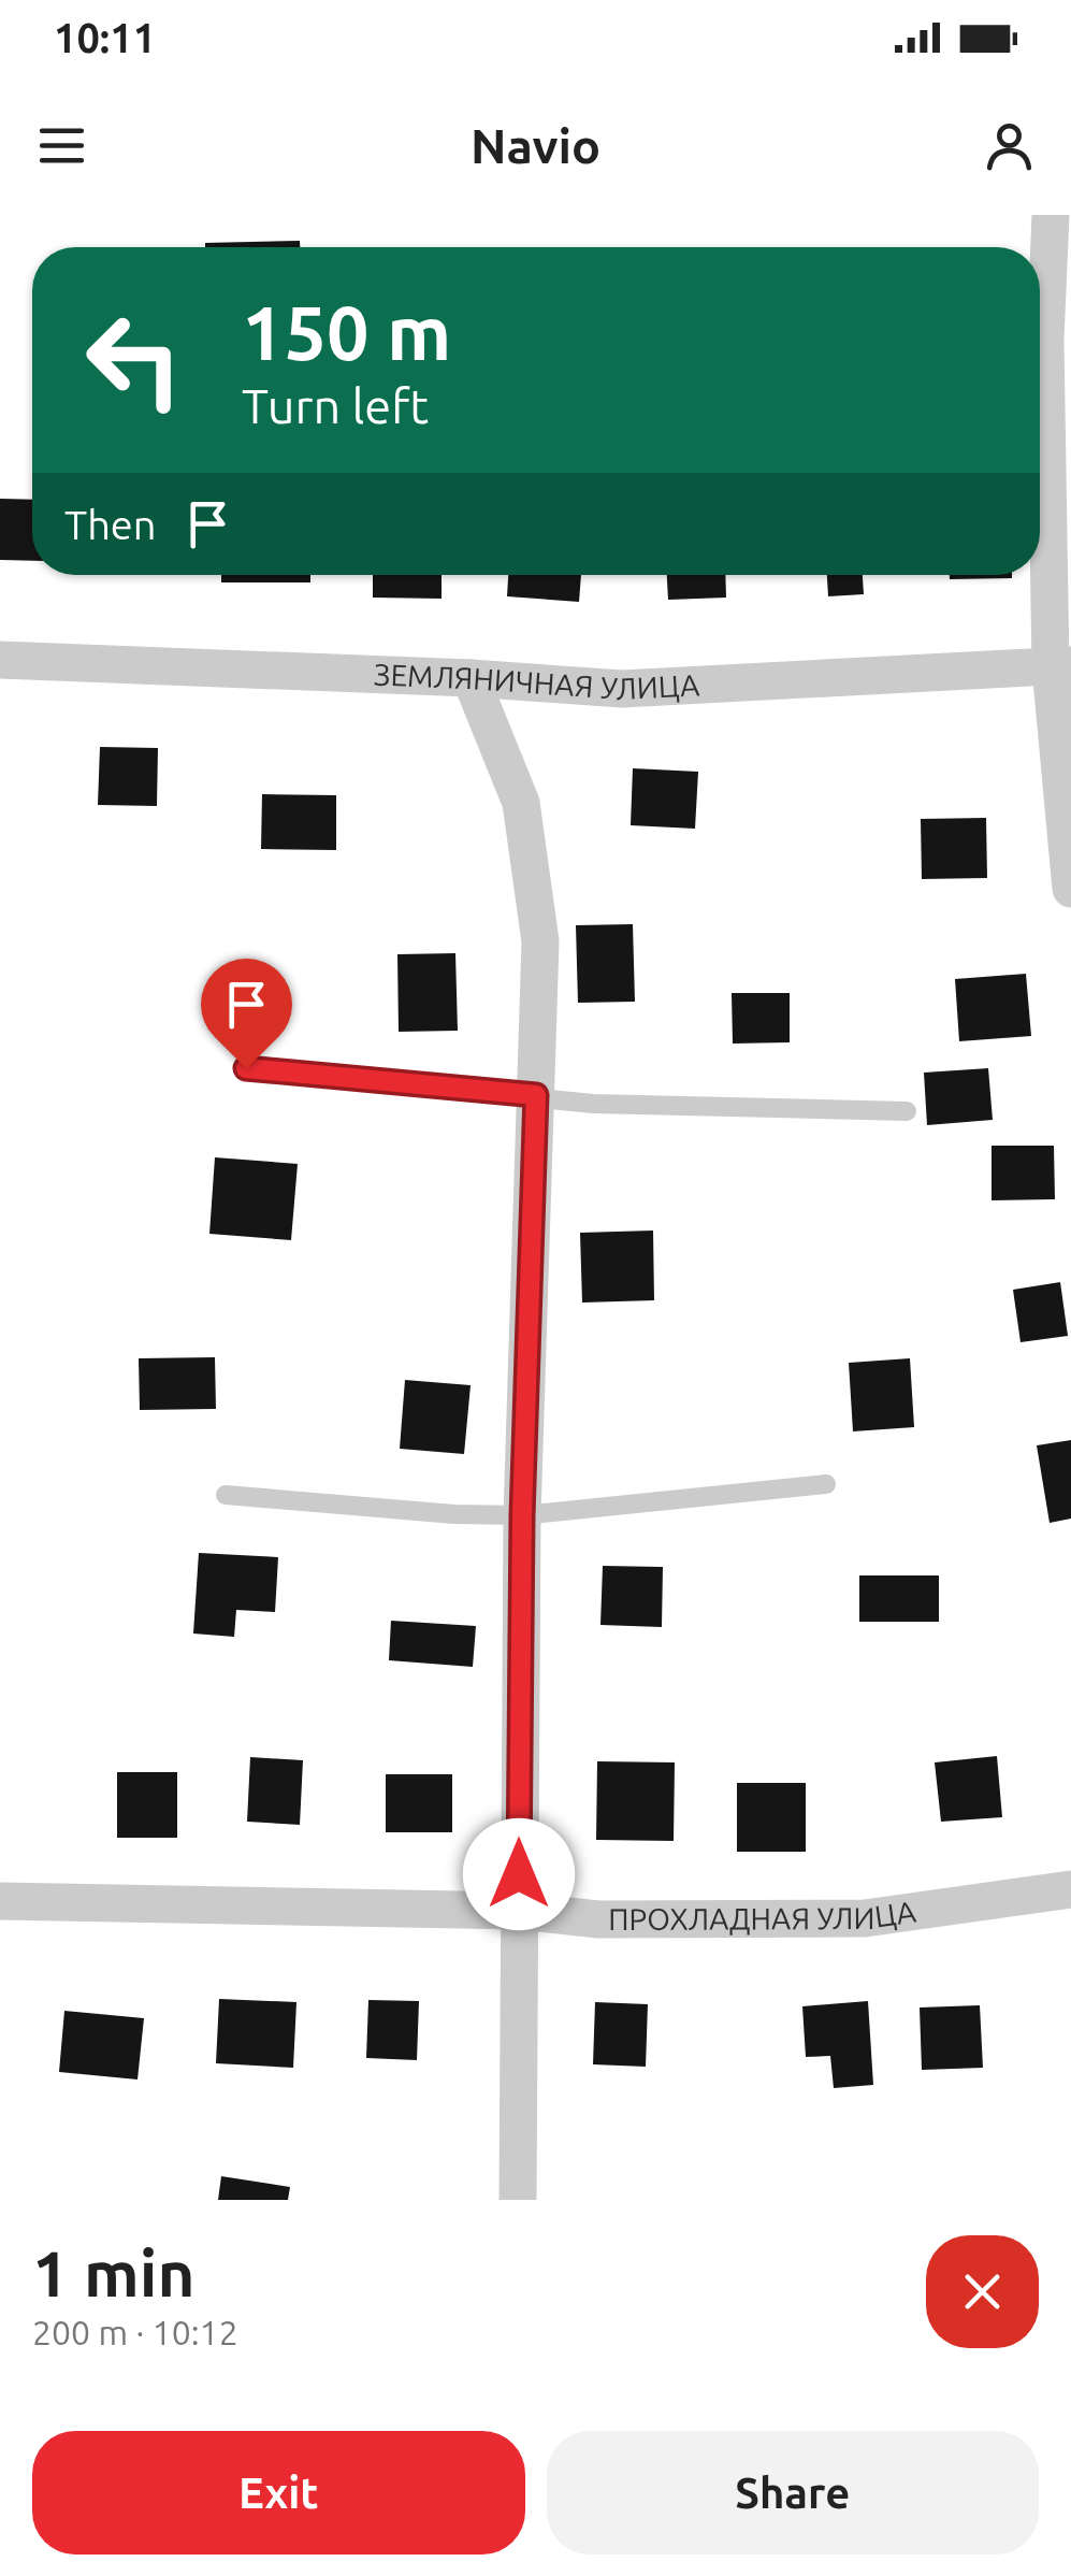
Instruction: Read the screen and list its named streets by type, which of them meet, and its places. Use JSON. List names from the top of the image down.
{
  "streets": {
    "street": ["ЗЕМЛЯНИЧНАЯ УЛИЦА", "ПРОХЛАДНАЯ УЛИЦА"]
  },
  "page": {
    "status": "10:11",
    "header": "Navio",
    "turn": ["150 m", "Turn left"],
    "then": "Then",
    "heading": ["1 min", "200 m · 10:12"],
    "buttons": ["Exit", "Share"]
  }
}
